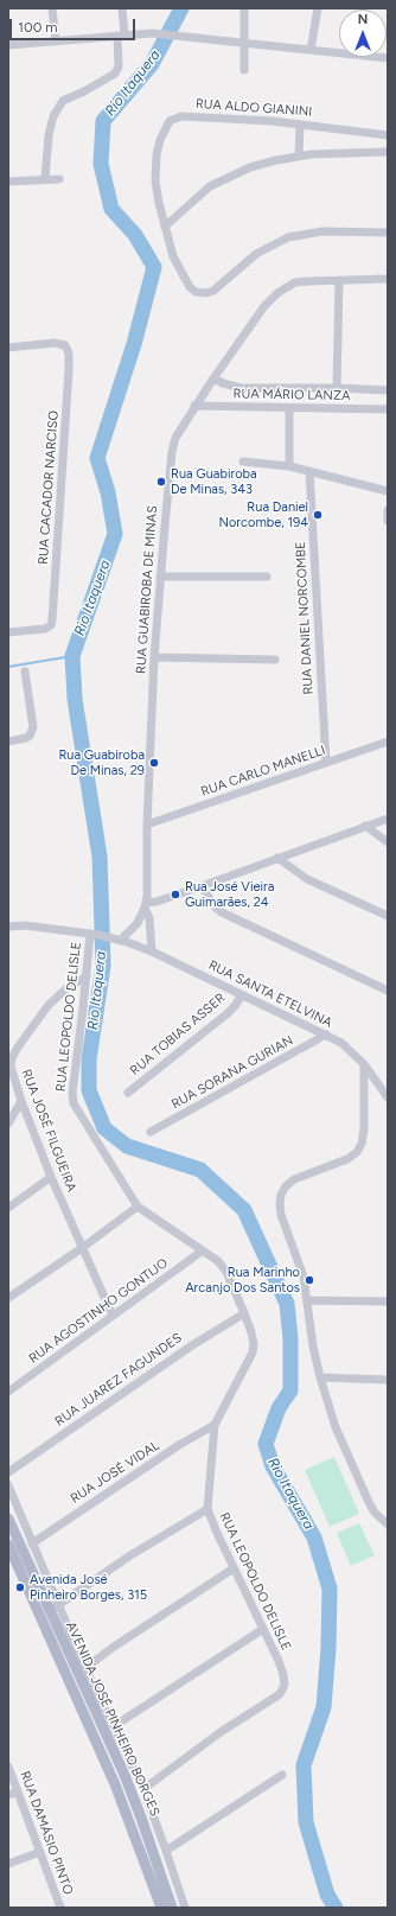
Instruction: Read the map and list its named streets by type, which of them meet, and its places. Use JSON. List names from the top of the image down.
{
  "streets": {
    "main road": ["AVENIDA JOSÉ PINHEIRO BORGES"],
    "street": [
      "RUA ALDO GIANINI",
      "RUA MÁRIO LANZA",
      "RUA CACADOR NARCISO",
      "RUA GUABIROBA DE MINAS",
      "RUA DANIEL NORCOMBE",
      "RUA CARLO MANELLI",
      "RUA SANTA ETELVINA",
      "RUA LEOPOLDO DELISLE",
      "RUA TOBIAS ASSER",
      "RUA SORANA GURIAN",
      "RUA JOSÉ FILGUEIRA",
      "RUA AGOSTINHO GONTIJO",
      "RUA JUAREZ FAGUNDES",
      "RUA JOSÉ VIDAL",
      "RUA DAMÁSIO PINTO"
    ]
  },
  "crossings": [
    ["RUA MÁRIO LANZA", "RUA GUABIROBA DE MINAS"],
    ["RUA GUABIROBA DE MINAS", "RUA CARLO MANELLI"],
    ["RUA GUABIROBA DE MINAS", "RUA SANTA ETELVINA"],
    ["RUA DANIEL NORCOMBE", "RUA CARLO MANELLI"],
    ["RUA SANTA ETELVINA", "RUA LEOPOLDO DELISLE"],
    ["RUA SANTA ETELVINA", "RUA TOBIAS ASSER"],
    ["RUA SANTA ETELVINA", "RUA SORANA GURIAN"],
    ["RUA LEOPOLDO DELISLE", "RUA JOSÉ FILGUEIRA"],
    ["RUA LEOPOLDO DELISLE", "RUA AGOSTINHO GONTIJO"],
    ["RUA LEOPOLDO DELISLE", "RUA JUAREZ FAGUNDES"],
    ["RUA LEOPOLDO DELISLE", "RUA JOSÉ VIDAL"],
    ["RUA JOSÉ FILGUEIRA", "RUA AGOSTINHO GONTIJO"]
  ],
  "water": ["Rio Itaquera"],
  "places": [
    "Rua Guabiroba De Minas, 343",
    "Rua Daniel Norcombe, 194",
    "Rua Guabiroba De Minas, 29",
    "Rua José Vieira Guimarães, 24",
    "Rua Marinho Arcanjo Dos Santos",
    "Avenida José Pinheiro Borges, 315"
  ],
  "scale_bar": "100 m",
  "north": "top"
}
